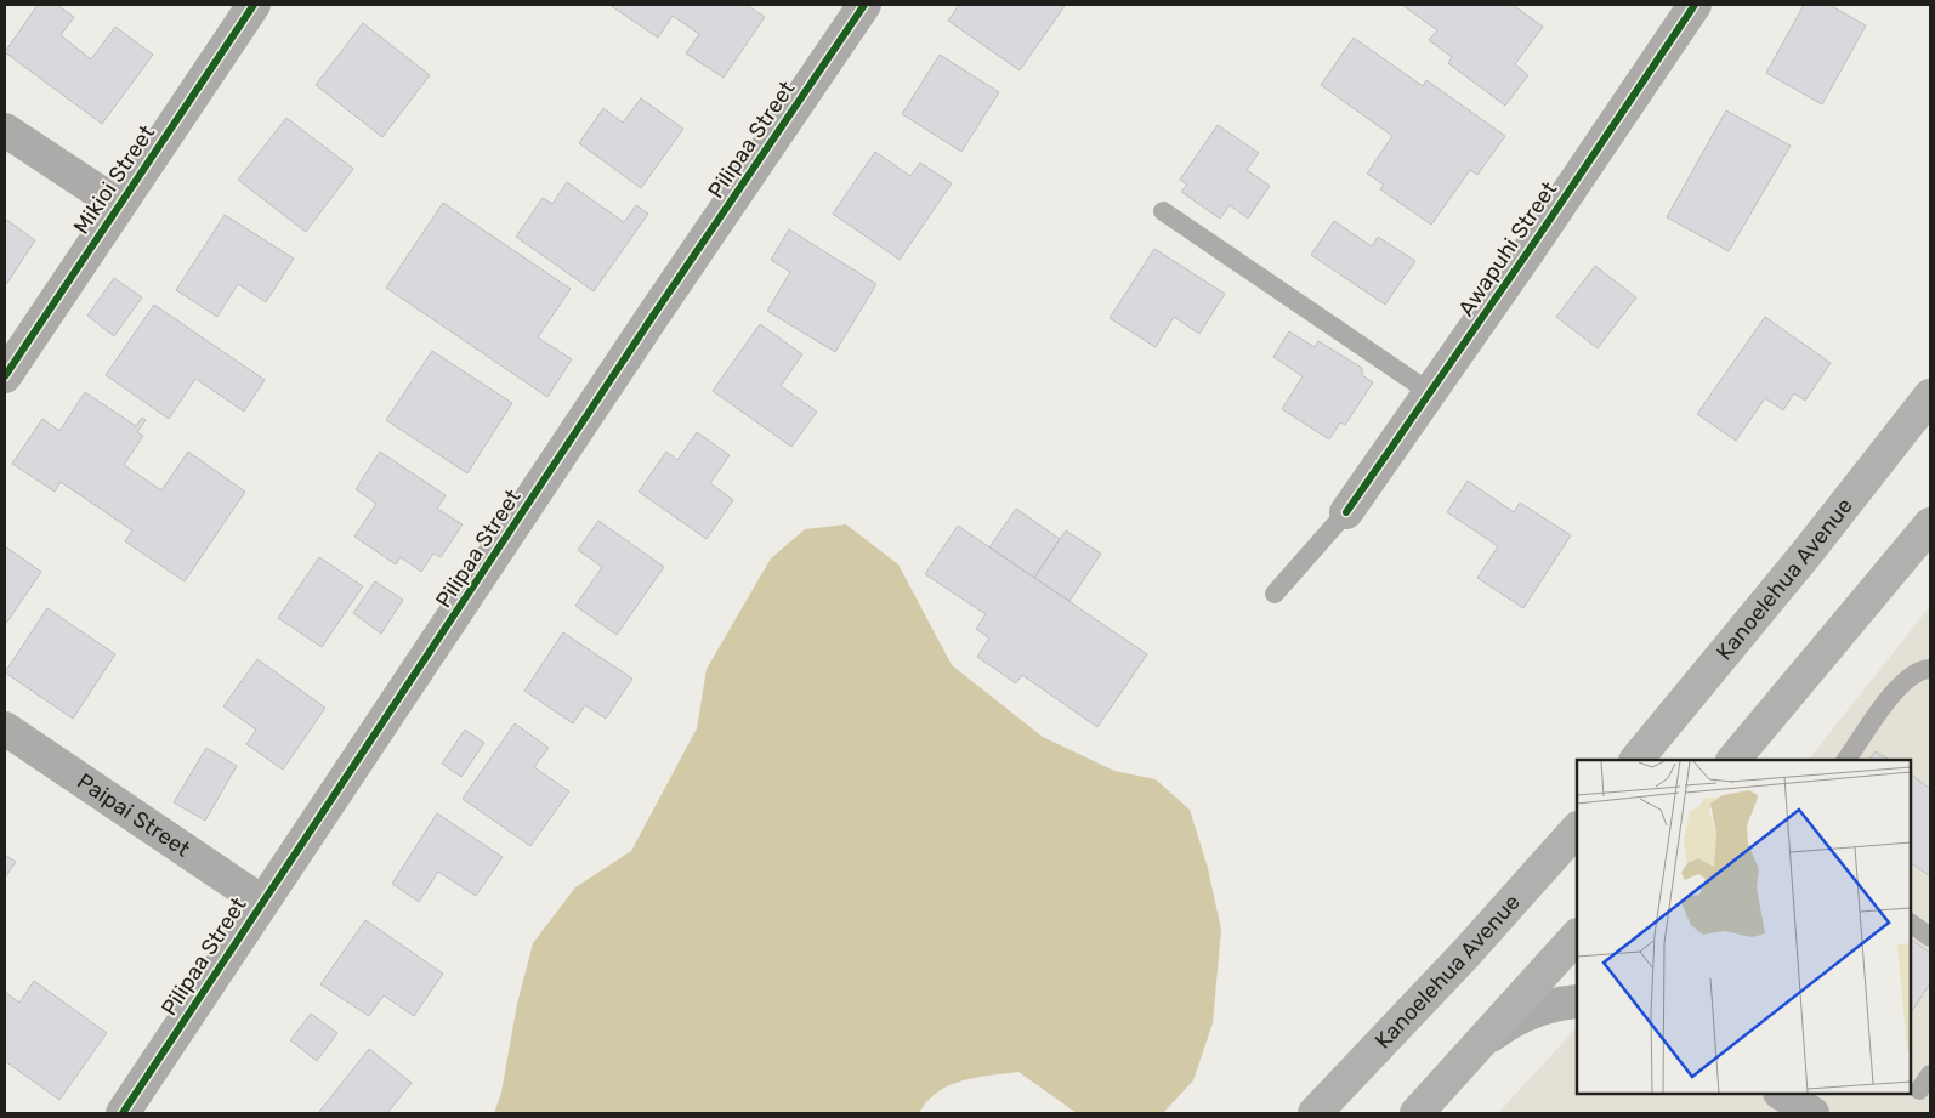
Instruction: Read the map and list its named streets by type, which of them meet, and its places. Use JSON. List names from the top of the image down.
{
  "streets": {
    "highway": ["Kanoelehua Avenue"],
    "street": [
      "Pilipaa Street",
      "Mikioi Street",
      "Awapuhi Street",
      "Paipai Street"
    ]
  },
  "crossings": [
    ["Pilipaa Street", "Paipai Street"]
  ]
}
